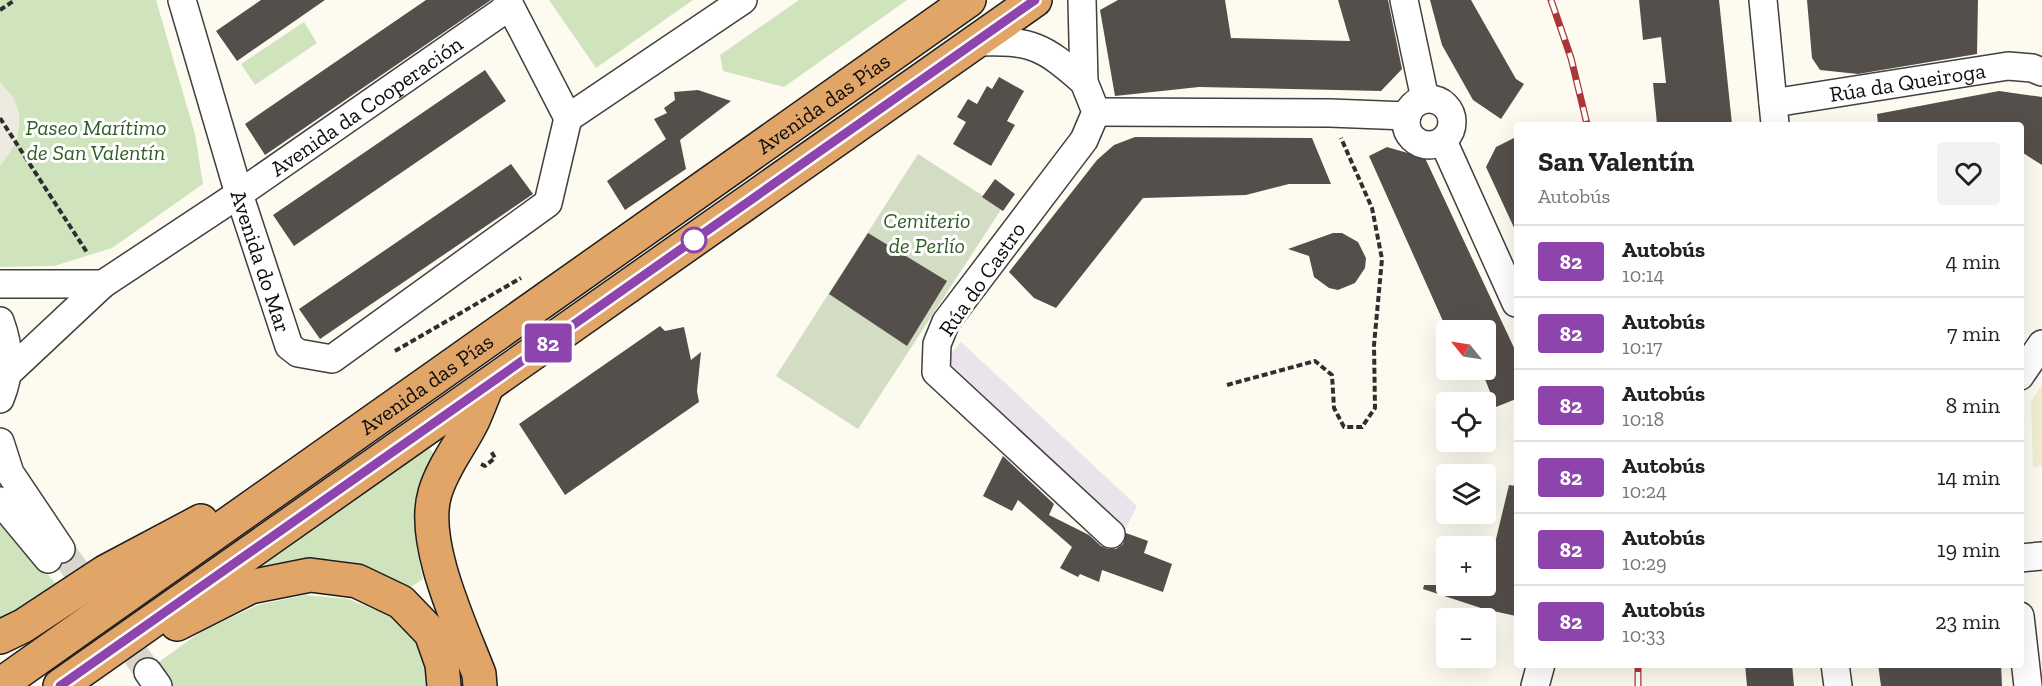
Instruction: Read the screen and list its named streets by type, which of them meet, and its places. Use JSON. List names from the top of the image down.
{
  "streets": {
    "highway": ["Avenida das Pías"],
    "street": [
      "Rúa da Queiroga",
      "Avenida da Cooperación",
      "Avenida do Mar",
      "Rúa do Castro"
    ]
  },
  "crossings": [
    ["Avenida da Cooperación", "Avenida do Mar"]
  ],
  "parks": ["Paseo Marítimo de San Valentín", "Cemiterio de Perlío"],
  "lines": ["bus line 82"],
  "north": "top left",
  "page": {
    "on_map": "82",
    "heading": ["San Valentín", "Autobús"],
    "list": [
      {
        "mark": "82",
        "name": "Autobús",
        "note": "10:14",
        "value": "4 min"
      },
      {
        "mark": "82",
        "name": "Autobús",
        "note": "10:17",
        "value": "7 min"
      },
      {
        "mark": "82",
        "name": "Autobús",
        "note": "10:18",
        "value": "8 min"
      },
      {
        "mark": "82",
        "name": "Autobús",
        "note": "10:24",
        "value": "14 min"
      },
      {
        "mark": "82",
        "name": "Autobús",
        "note": "10:29",
        "value": "19 min"
      },
      {
        "mark": "82",
        "name": "Autobús",
        "note": "10:33",
        "value": "23 min"
      }
    ],
    "map_buttons": ["+", "−"]
  }
}
